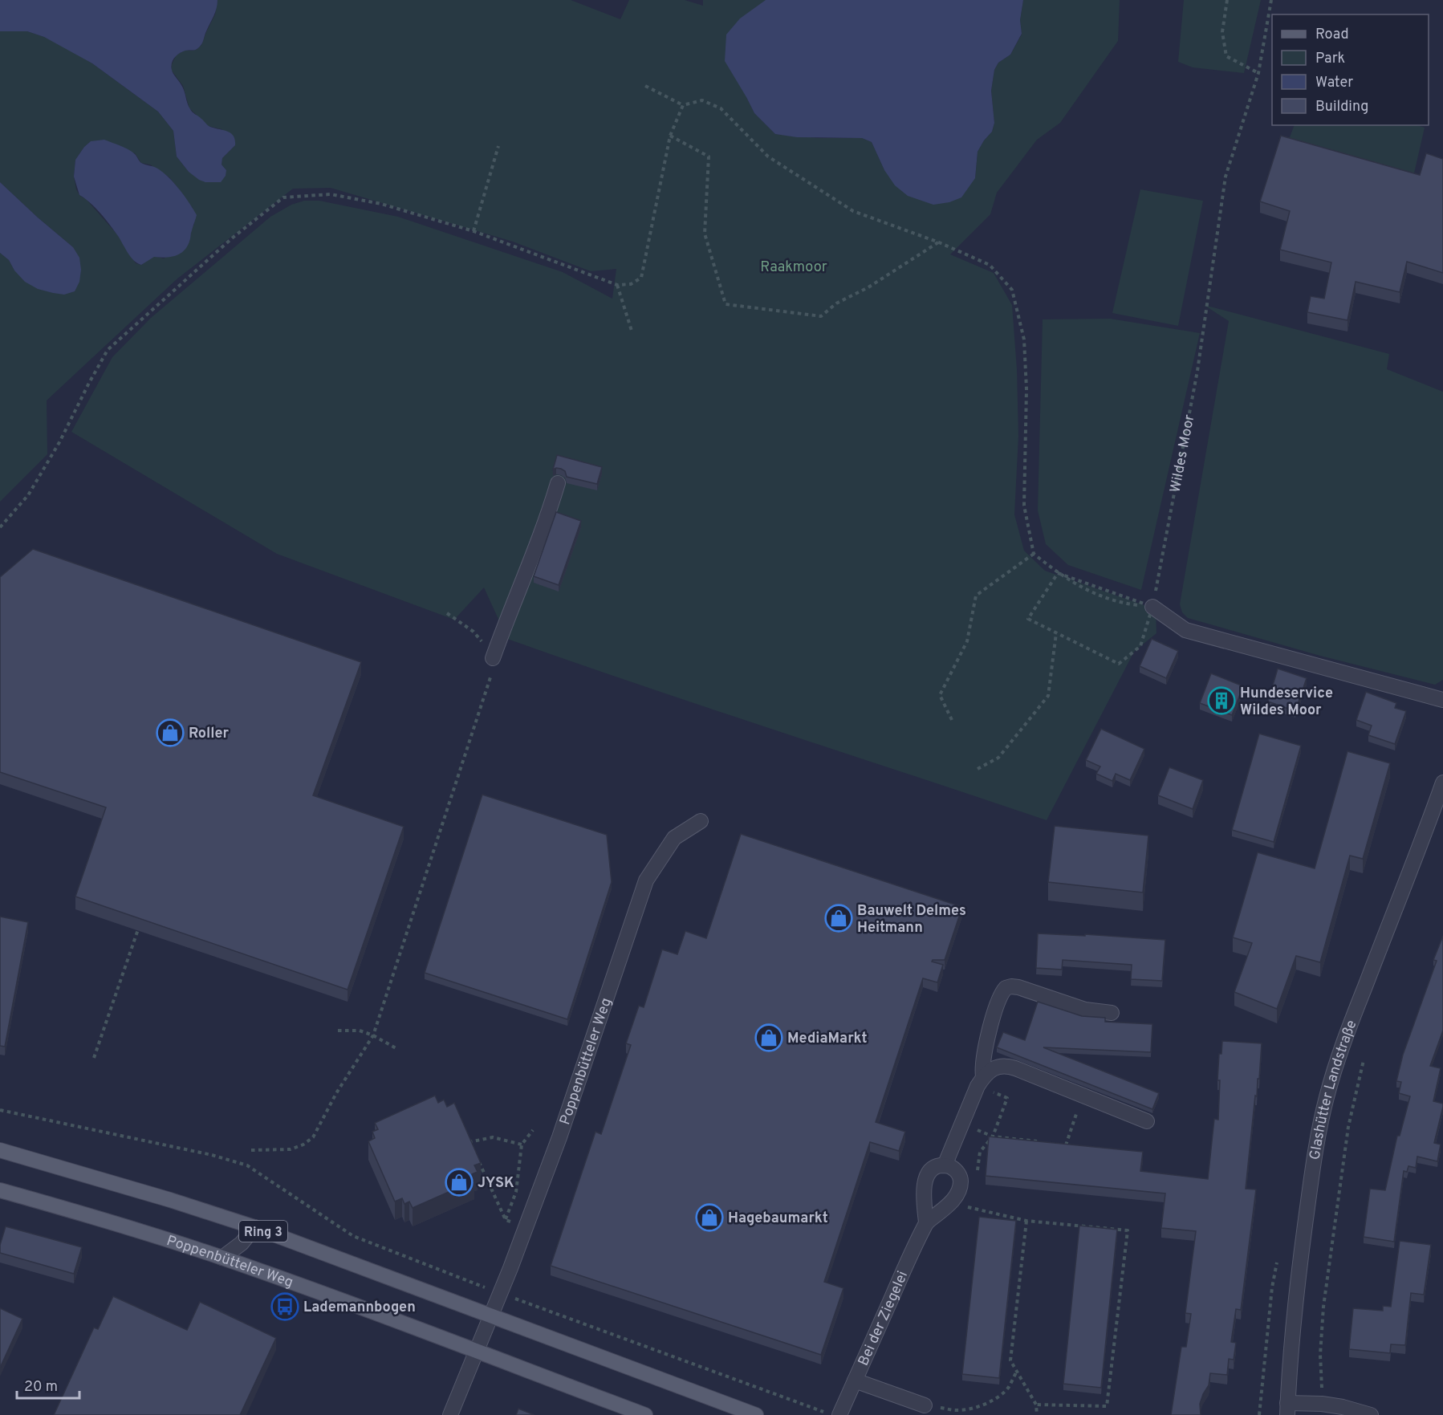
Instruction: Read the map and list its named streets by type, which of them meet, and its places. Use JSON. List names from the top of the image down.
{
  "streets": {
    "main road": ["Poppenbütteler Weg", "Ring 3"],
    "street": ["Glashütter Landstraße", "Bei der Ziegelei"],
    "path": ["Wildes Moor"]
  },
  "crossings": [
    ["Poppenbütteler Weg", "Ring 3"]
  ],
  "parks": ["Raakmoor"],
  "places": {
    "building": ["Hundeservice Wildes Moor"],
    "shop": [
      "Roller",
      "Bauwelt Delmes Heitmann",
      "MediaMarkt",
      "JYSK",
      "Hagebaumarkt"
    ],
    "bus stop": ["Lademannbogen"]
  },
  "legend": [
    "Road",
    "Park",
    "Water",
    "Building"
  ],
  "scale_bar": "20 m"
}
